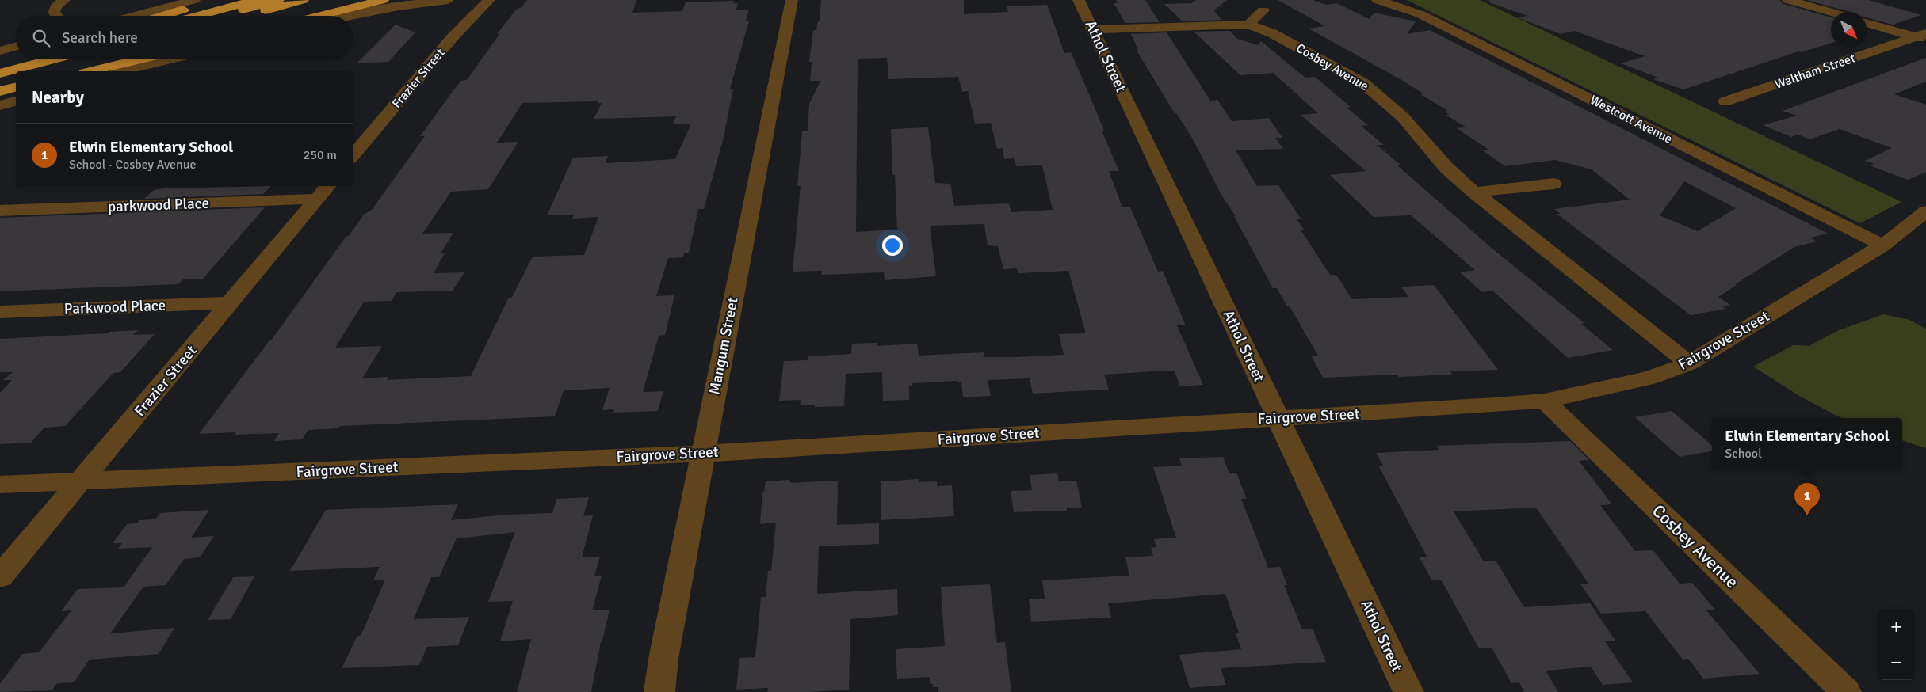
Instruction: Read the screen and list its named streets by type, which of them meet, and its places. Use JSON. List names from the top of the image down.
{
  "streets": {
    "street": [
      "Athol Street",
      "Cosbey Avenue",
      "Waltham Street",
      "Frazier Street",
      "Westcott Avenue",
      "parkwood Place",
      "Parkwood Place",
      "Fairgrove Street",
      "Mangum Street"
    ]
  },
  "crossings": [
    ["Athol Street", "Cosbey Avenue"],
    ["Athol Street", "Fairgrove Street"],
    ["Cosbey Avenue", "Fairgrove Street"],
    ["Frazier Street", "parkwood Place"],
    ["Frazier Street", "Parkwood Place"],
    ["Frazier Street", "Fairgrove Street"],
    ["Westcott Avenue", "Fairgrove Street"],
    ["Fairgrove Street", "Mangum Street"]
  ],
  "north": "bottom right",
  "page": {
    "search": "Search here",
    "heading": "Nearby",
    "list": [
      {
        "mark": "1",
        "name": "Elwin Elementary School",
        "note": "School · Cosbey Avenue",
        "value": "250 m"
      }
    ],
    "popup": ["Elwin Elementary School", "School"],
    "pins": "1",
    "map_buttons": ["+", "−"]
  }
}
